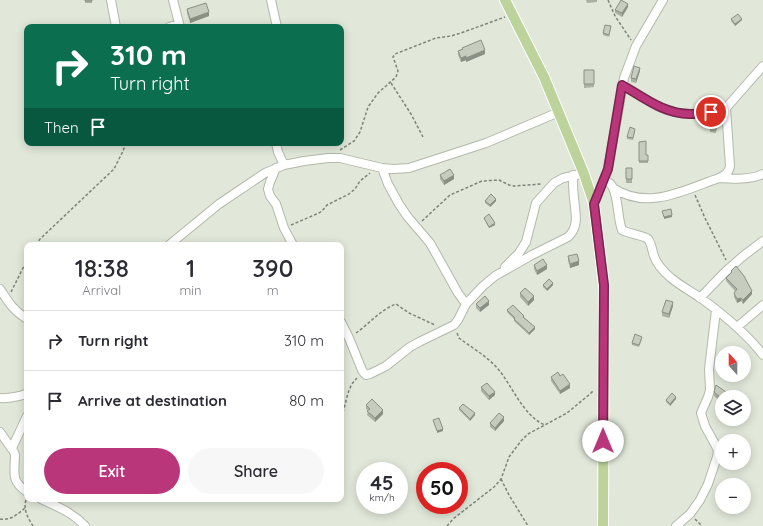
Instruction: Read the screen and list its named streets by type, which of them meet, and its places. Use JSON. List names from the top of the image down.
{
  "north": "top",
  "page": {
    "turn": ["310 m", "Turn right"],
    "then": "Then",
    "eta": [
      "18:38",
      "Arrival",
      "1",
      "min",
      "390",
      "m"
    ],
    "list": [
      {
        "name": "Turn right",
        "value": "310 m"
      },
      {
        "name": "Arrive at destination",
        "value": "80 m"
      }
    ],
    "map_buttons": ["+", "−"],
    "buttons": ["Exit", "Share"],
    "speed": "45 km/h",
    "limit": "50"
  }
}
